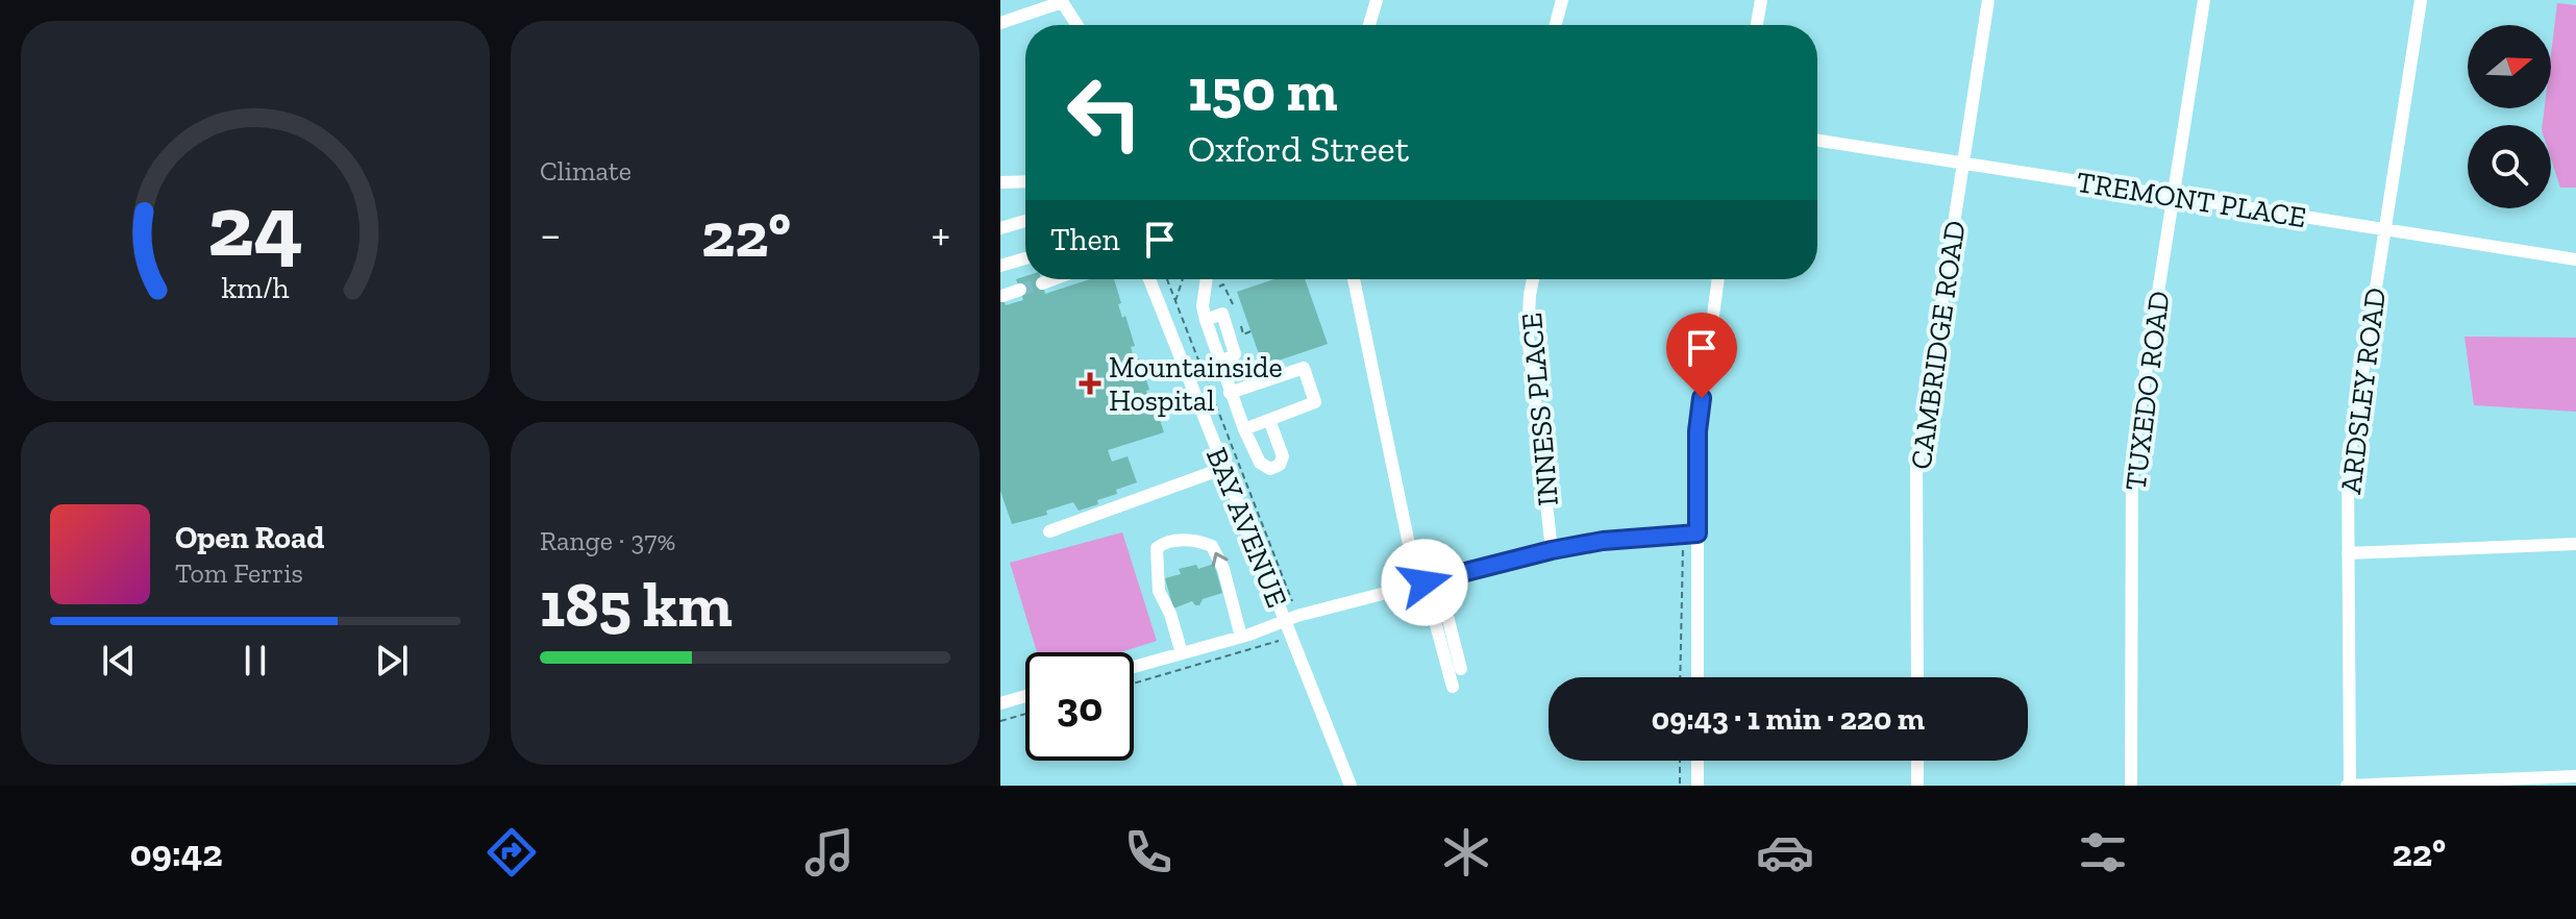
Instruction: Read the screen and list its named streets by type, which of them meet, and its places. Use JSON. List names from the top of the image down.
{
  "streets": {
    "street": [
      "TREMONT PLACE",
      "CAMBRIDGE ROAD",
      "TUXEDO ROAD",
      "ARDSLEY ROAD",
      "INNESS PLACE",
      "BAY AVENUE"
    ]
  },
  "crossings": [
    ["TREMONT PLACE", "CAMBRIDGE ROAD"],
    ["TREMONT PLACE", "TUXEDO ROAD"],
    ["TREMONT PLACE", "ARDSLEY ROAD"]
  ],
  "places": {
    "health": ["Mountainside Hospital"]
  },
  "north": "right",
  "page": {
    "tile": [
      "Climate",
      ["Range · 37%", "185 km"]
    ],
    "turn": ["150 m", "Oxford Street"],
    "heat": ["−", "22°", "+"],
    "then": "Then",
    "song": ["Open Road", "Tom Ferris"],
    "limit": "30",
    "trip": "09:43 · 1 min · 220 m",
    "tabs": ["09:42", "22°"],
    "gauge": ["24", "km/h"]
  }
}
